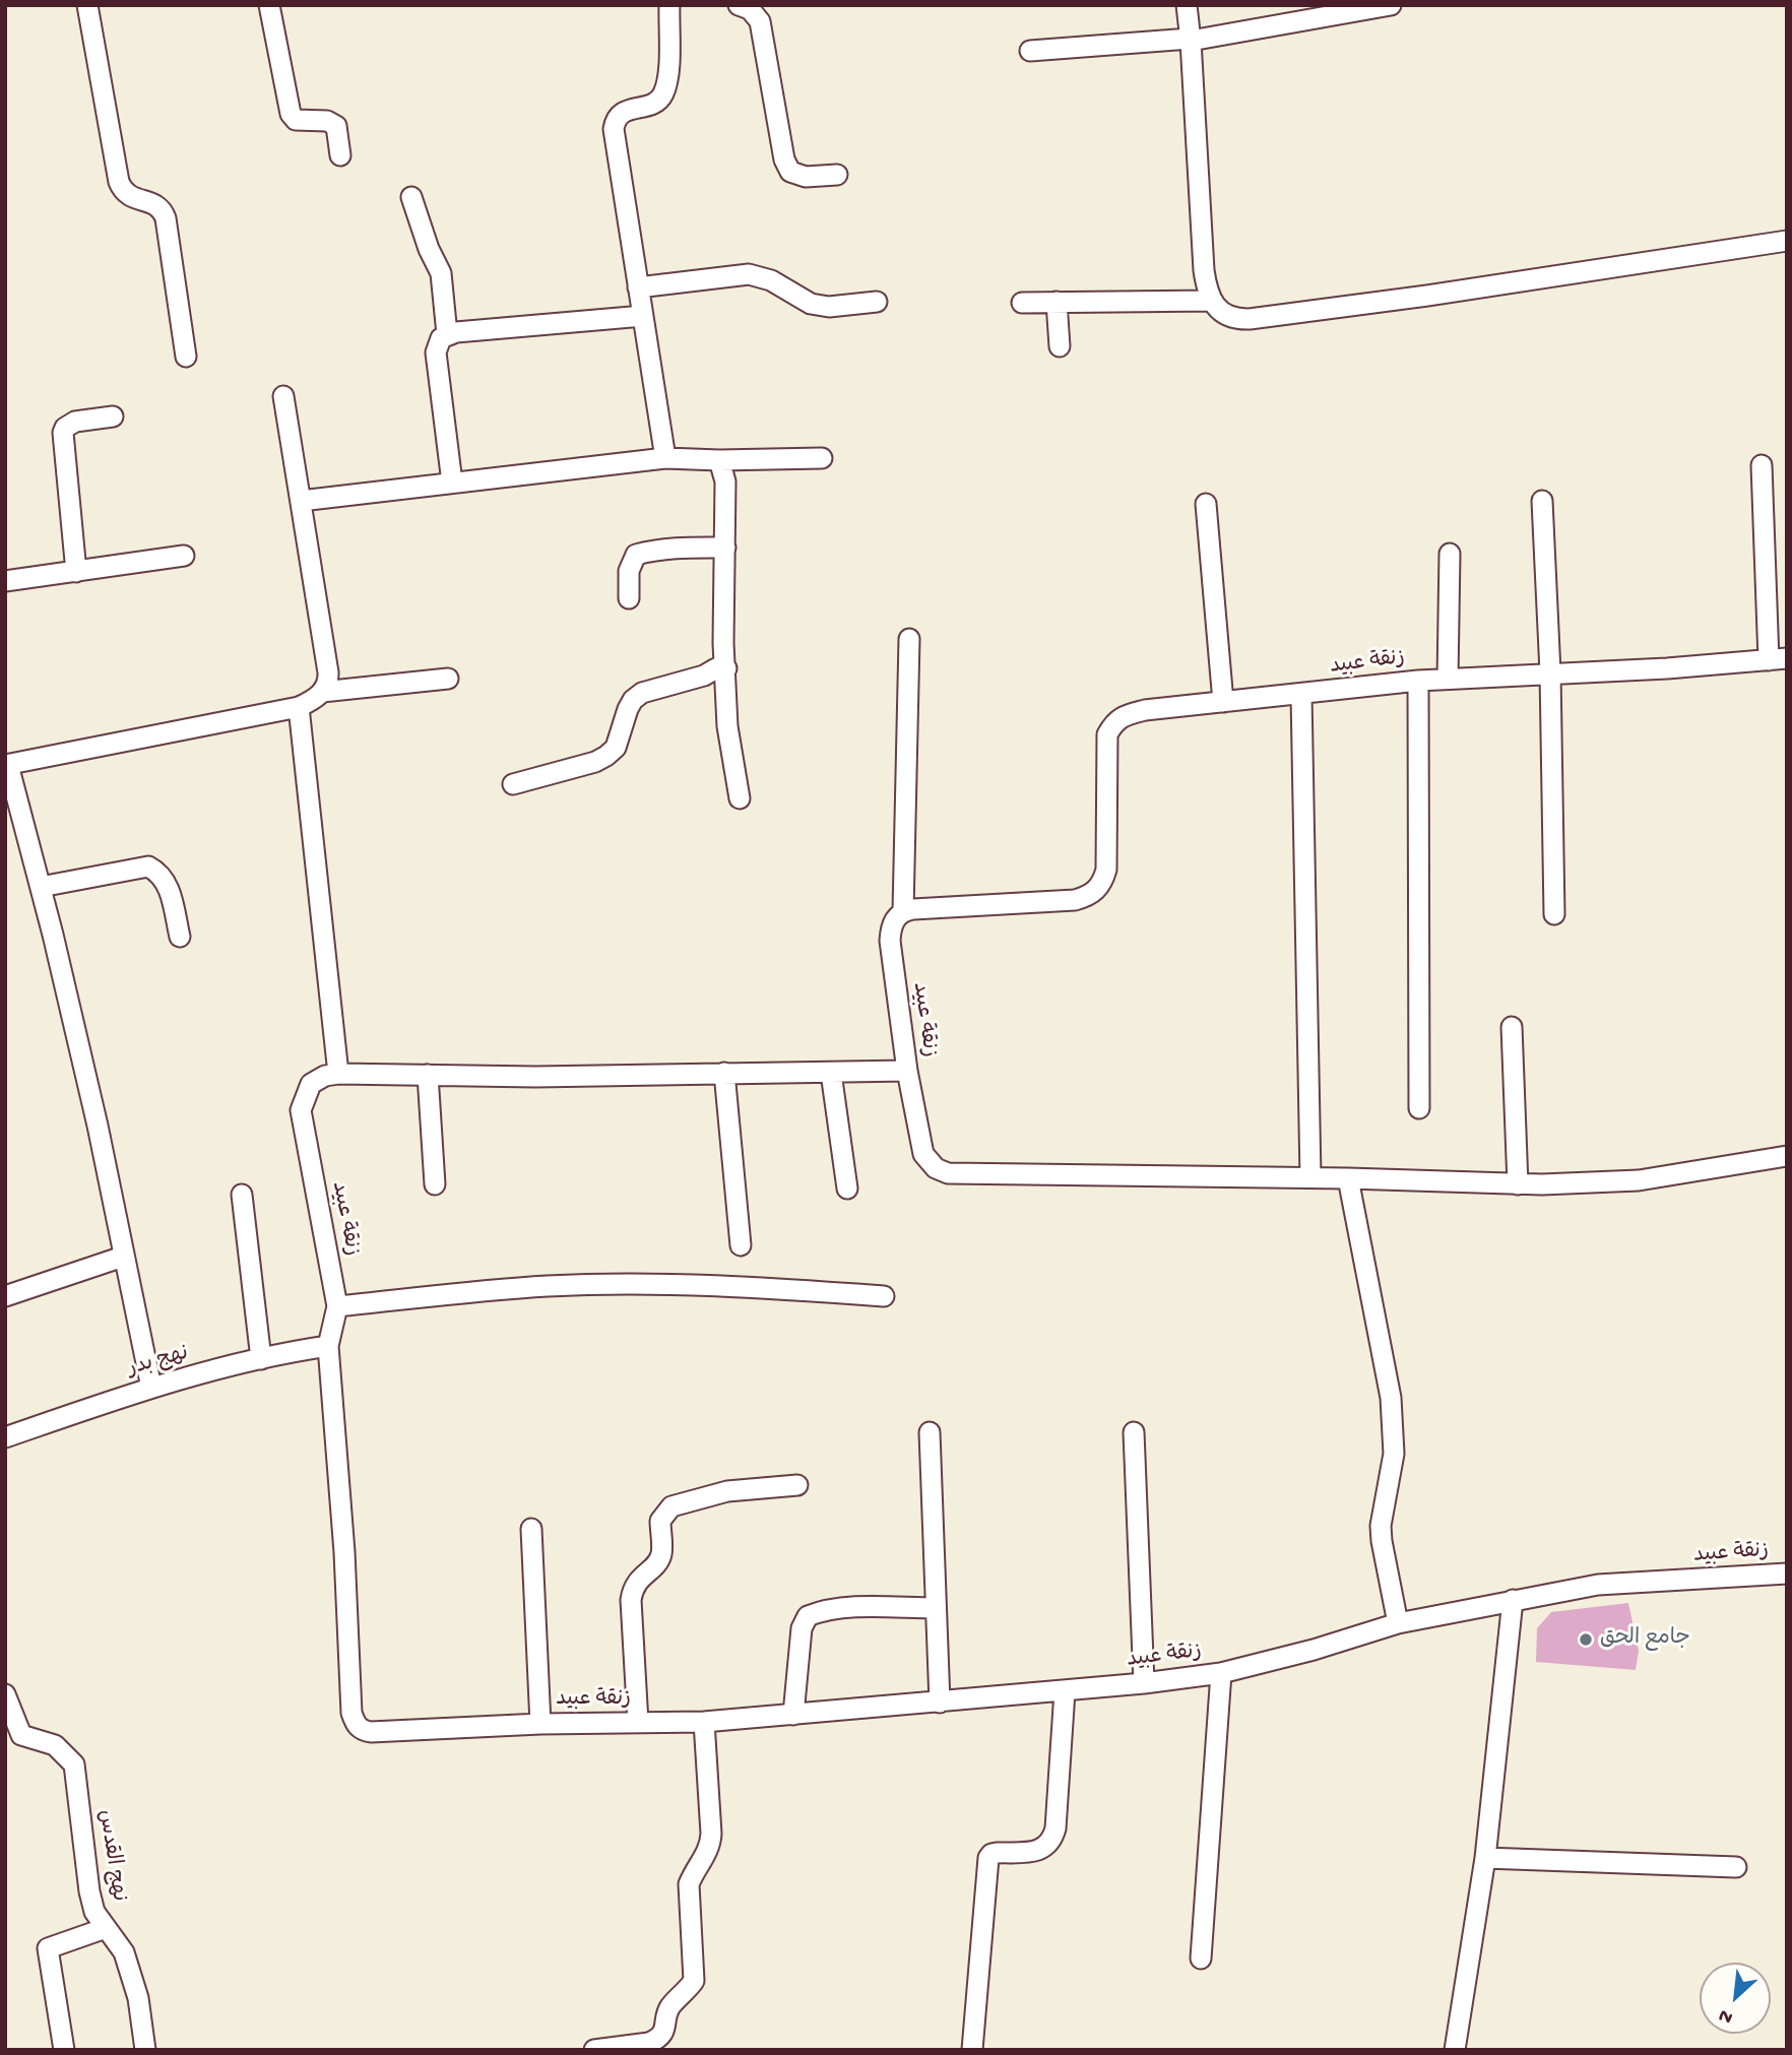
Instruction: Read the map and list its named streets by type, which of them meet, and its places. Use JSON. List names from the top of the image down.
{
  "streets": {
    "street": ["زنقة عبيد", "نهج بدر", "نهج القدس"]
  },
  "crossings": [
    ["زنقة عبيد", "نهج بدر"]
  ],
  "places": ["جامع الحق"],
  "north": "bottom left"
}
